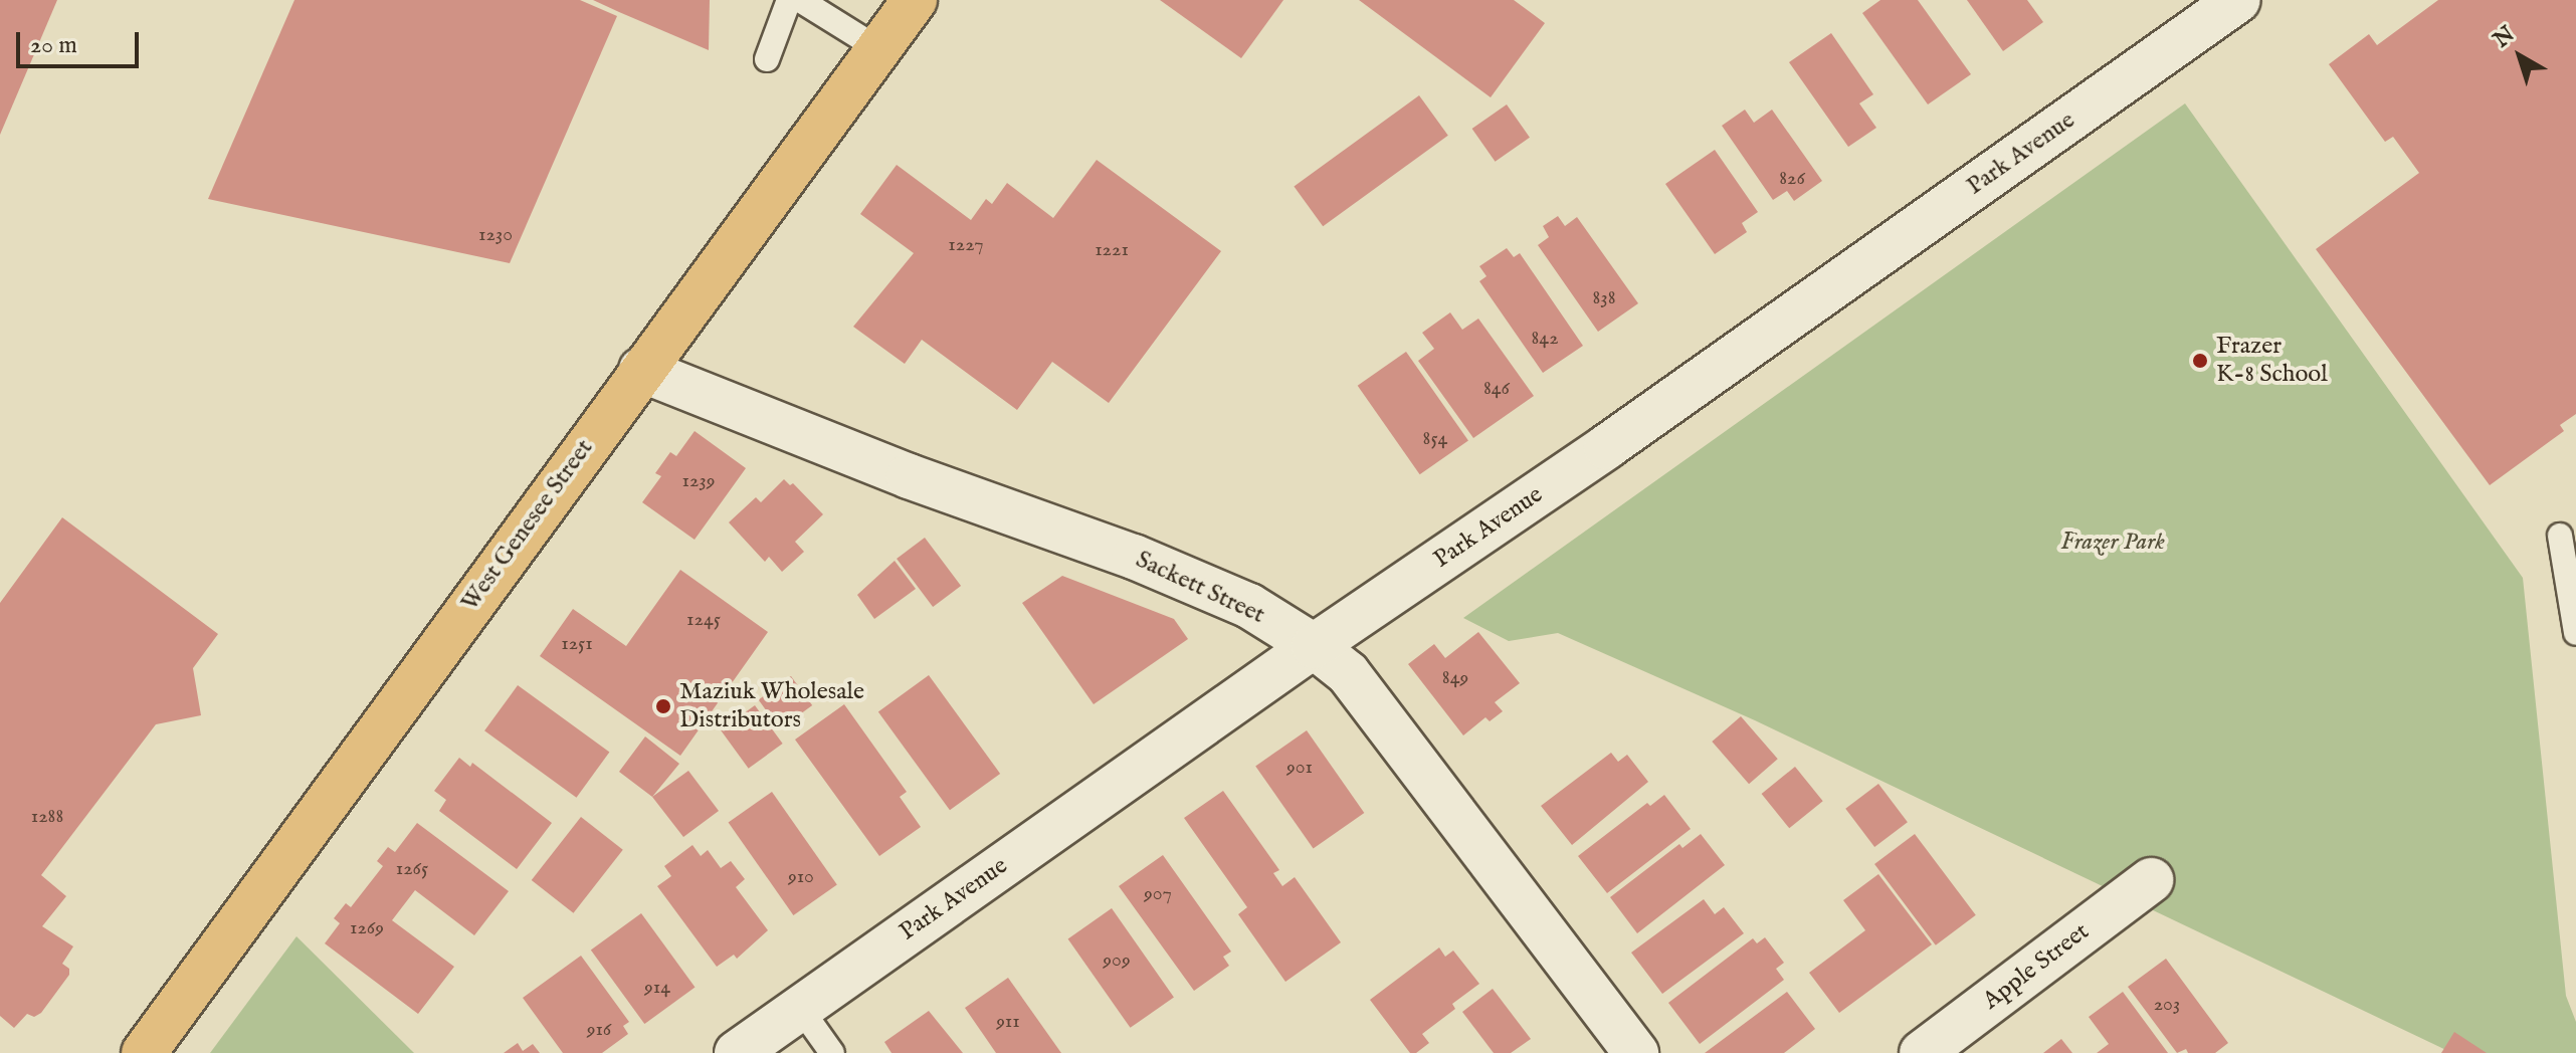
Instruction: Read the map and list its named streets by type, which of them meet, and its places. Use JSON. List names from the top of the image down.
{
  "streets": {
    "main road": ["West Genesee Street"],
    "street": ["Park Avenue", "Sackett Street", "Apple Street"]
  },
  "crossings": [
    ["Park Avenue", "Sackett Street"],
    ["West Genesee Street", "Sackett Street"]
  ],
  "parks": ["Frazer Park"],
  "places": ["Frazer K-8 School", "Maziuk Wholesale Distributors"],
  "house_numbers": [
    "826",
    "1230",
    "1227",
    "1221",
    "838",
    "842",
    "846",
    "854",
    "1239",
    "1245",
    "1251",
    "849",
    "901",
    "1288",
    "1265",
    "910",
    "907",
    "1269",
    "909",
    "914",
    "203",
    "911",
    "916"
  ],
  "scale_bar": "20 m",
  "north": "top left"
}
